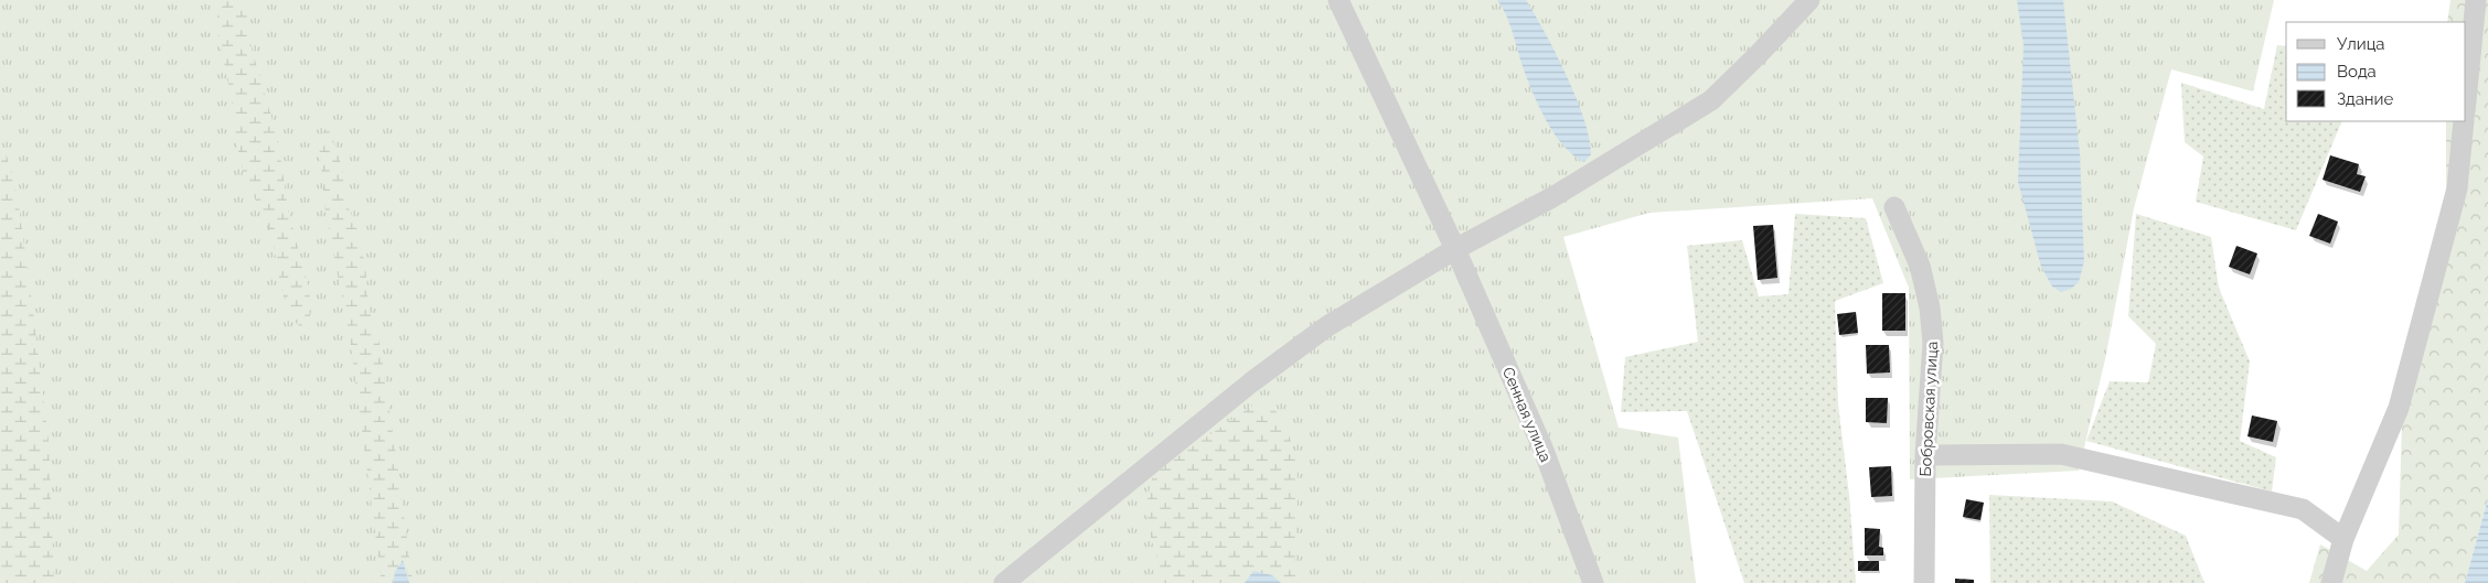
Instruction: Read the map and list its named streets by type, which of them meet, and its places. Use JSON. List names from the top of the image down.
{
  "streets": {
    "street": ["Бобровская улица", "Сенная улица"]
  },
  "legend": ["Улица", "Вода", "Здание"]
}
